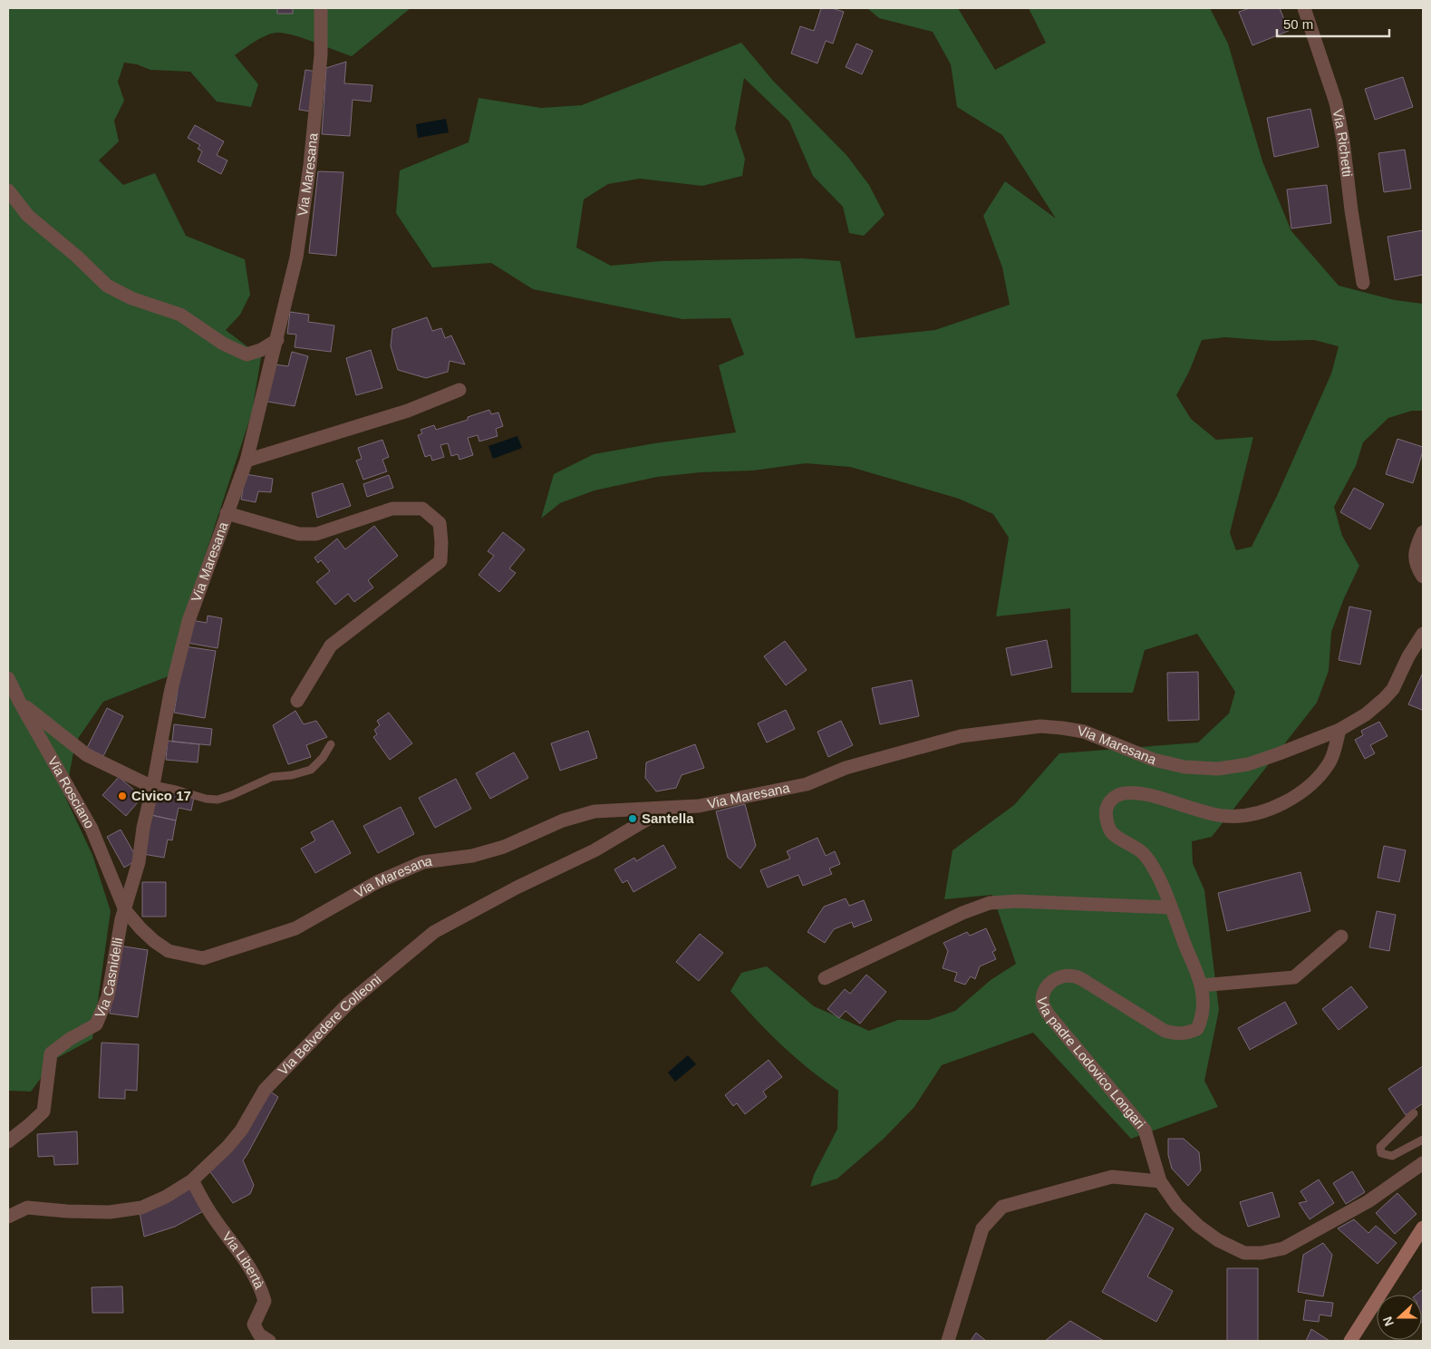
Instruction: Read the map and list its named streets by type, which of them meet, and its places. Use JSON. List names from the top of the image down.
{
  "streets": {
    "street": [
      "Via Richetti",
      "Via Maresana",
      "Via Rosciano",
      "Via Casnidelli",
      "Via Belvedere Colleoni",
      "Via padre Lodovico Longari",
      "Via Libertà"
    ]
  },
  "crossings": [
    ["Via Maresana", "Via Rosciano"],
    ["Via Maresana", "Via Casnidelli"],
    ["Via Maresana", "Via Belvedere Colleoni"],
    ["Via Maresana", "Via padre Lodovico Longari"],
    ["Via Rosciano", "Via Casnidelli"],
    ["Via Belvedere Colleoni", "Via Libertà"]
  ],
  "places": ["Civico 17", "Santella"],
  "scale_bar": "50 m",
  "north": "left"
}
